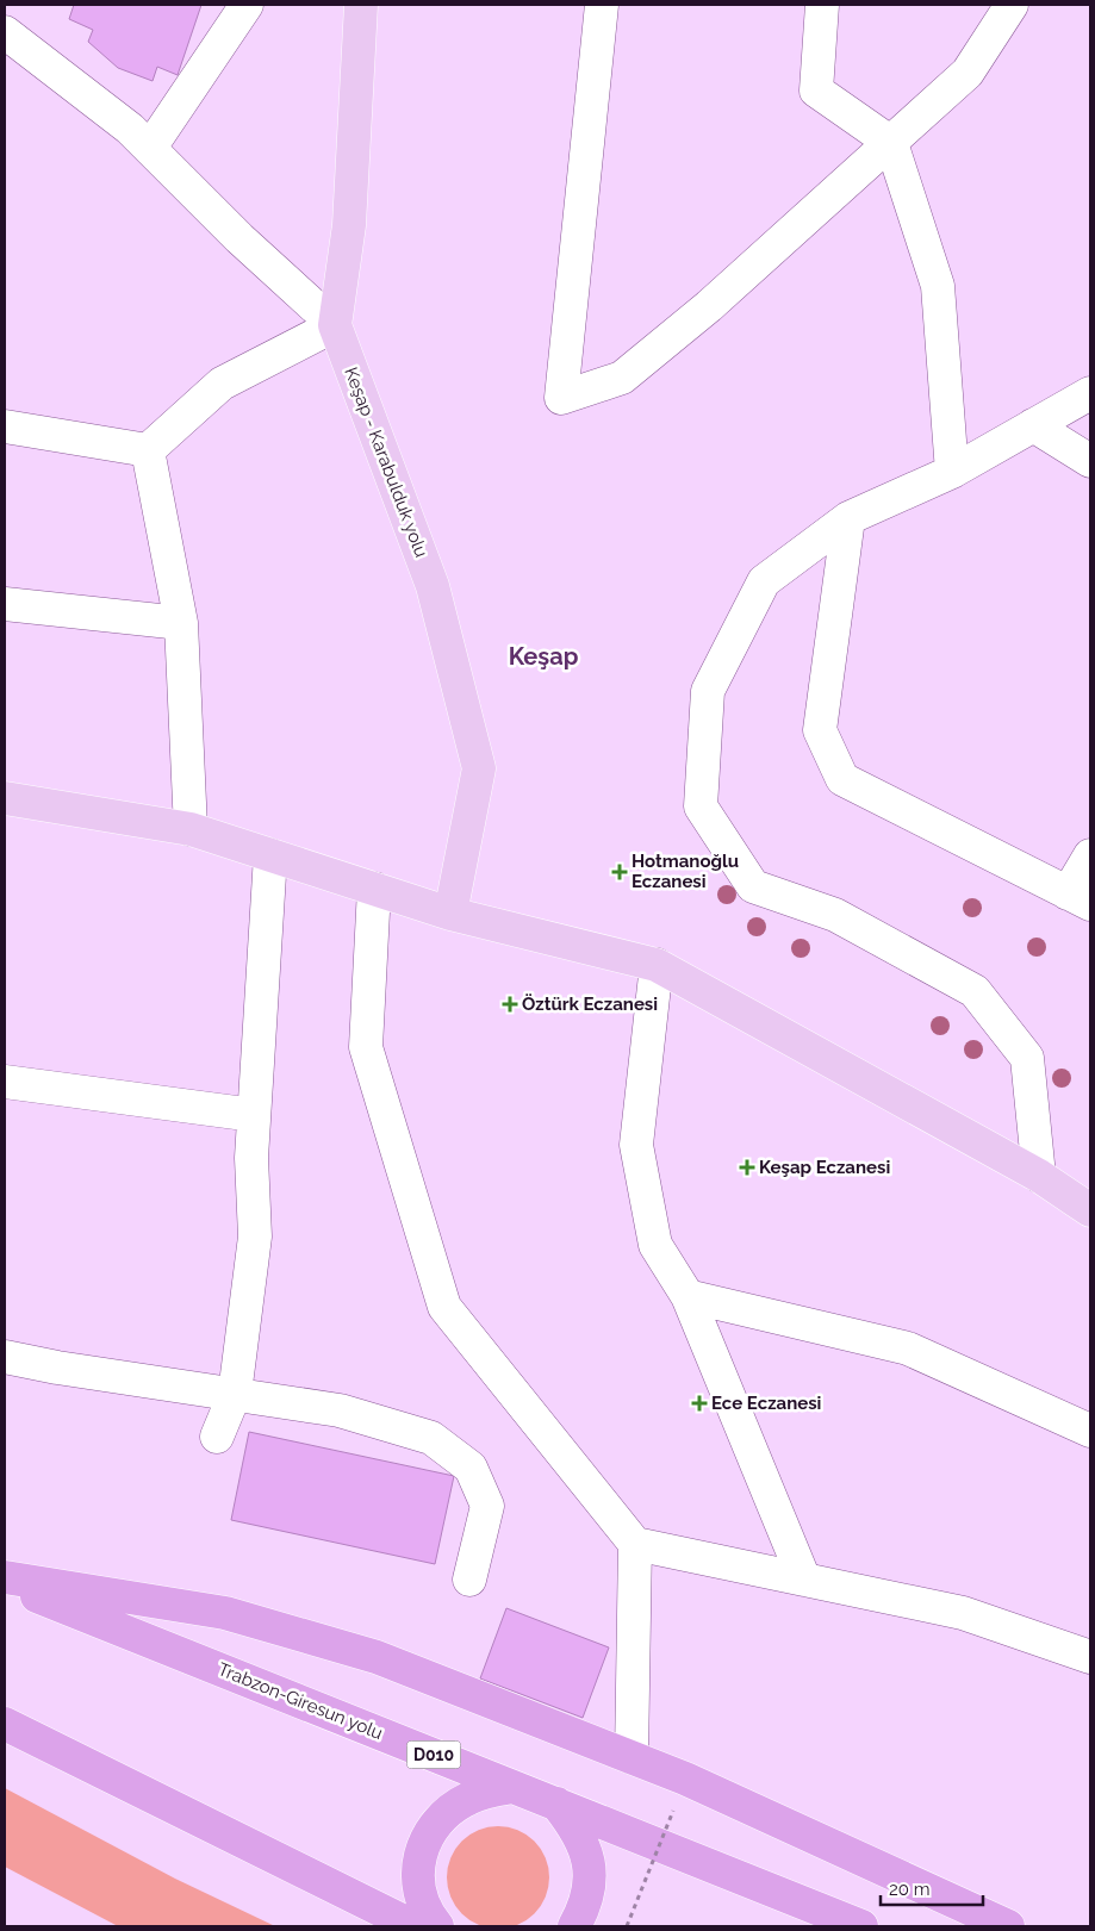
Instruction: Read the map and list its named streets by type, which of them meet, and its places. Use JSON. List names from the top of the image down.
{
  "streets": {
    "highway": ["Trabzon-Giresun yolu", "D010"],
    "main road": ["Keşap - Karabulduk yolu"]
  },
  "districts": ["Keşap"],
  "places": {
    "health": [
      "Hotmanoğlu Eczanesi",
      "Öztürk Eczanesi",
      "Keşap Eczanesi",
      "Ece Eczanesi"
    ]
  },
  "scale_bar": "20 m"
}
